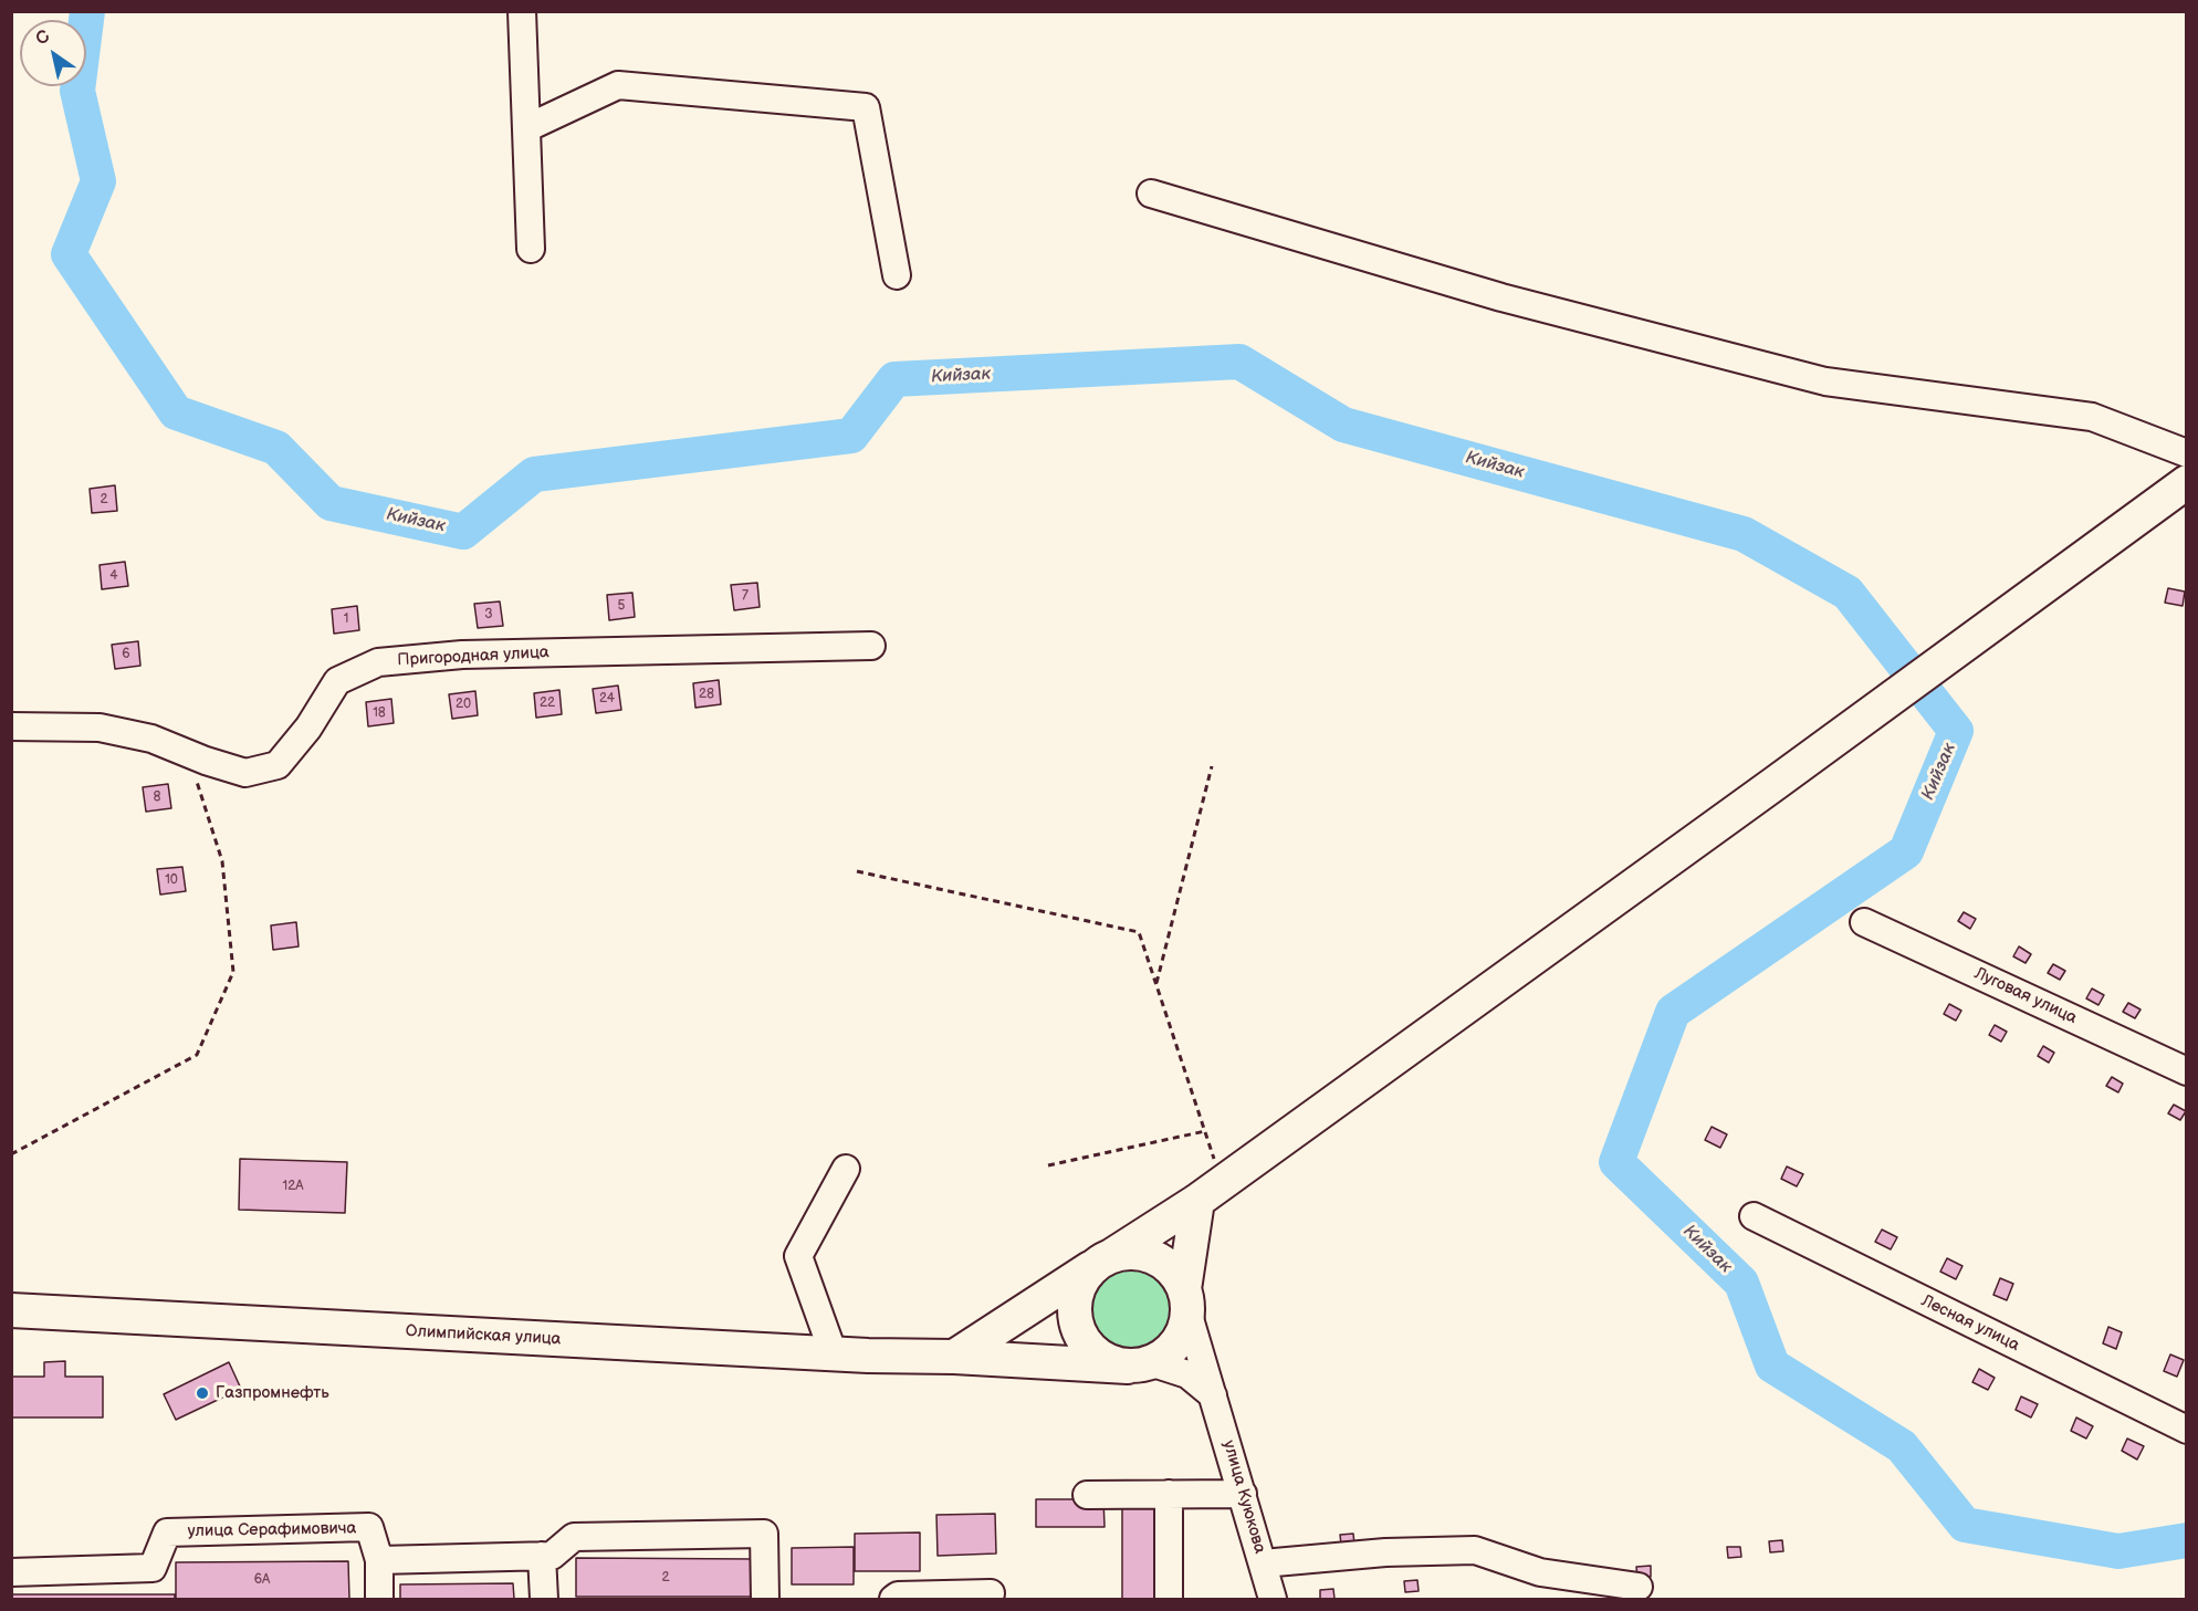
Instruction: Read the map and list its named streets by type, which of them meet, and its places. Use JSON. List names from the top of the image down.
{
  "streets": {
    "main road": ["Олимпийская улица"],
    "street": [
      "Пригородная улица",
      "Луговая улица",
      "Лесная улица",
      "улица Куюкова",
      "улица Серафимовича"
    ]
  },
  "crossings": [
    ["Олимпийская улица", "улица Куюкова"]
  ],
  "water": ["Кийзак"],
  "places": ["Газпромнефть"],
  "house_numbers": [
    "2",
    "4",
    "7",
    "5",
    "3",
    "1",
    "6",
    "28",
    "24",
    "22",
    "20",
    "18",
    "8",
    "10",
    "12А",
    "2",
    "6А"
  ],
  "north": "top left"
}
